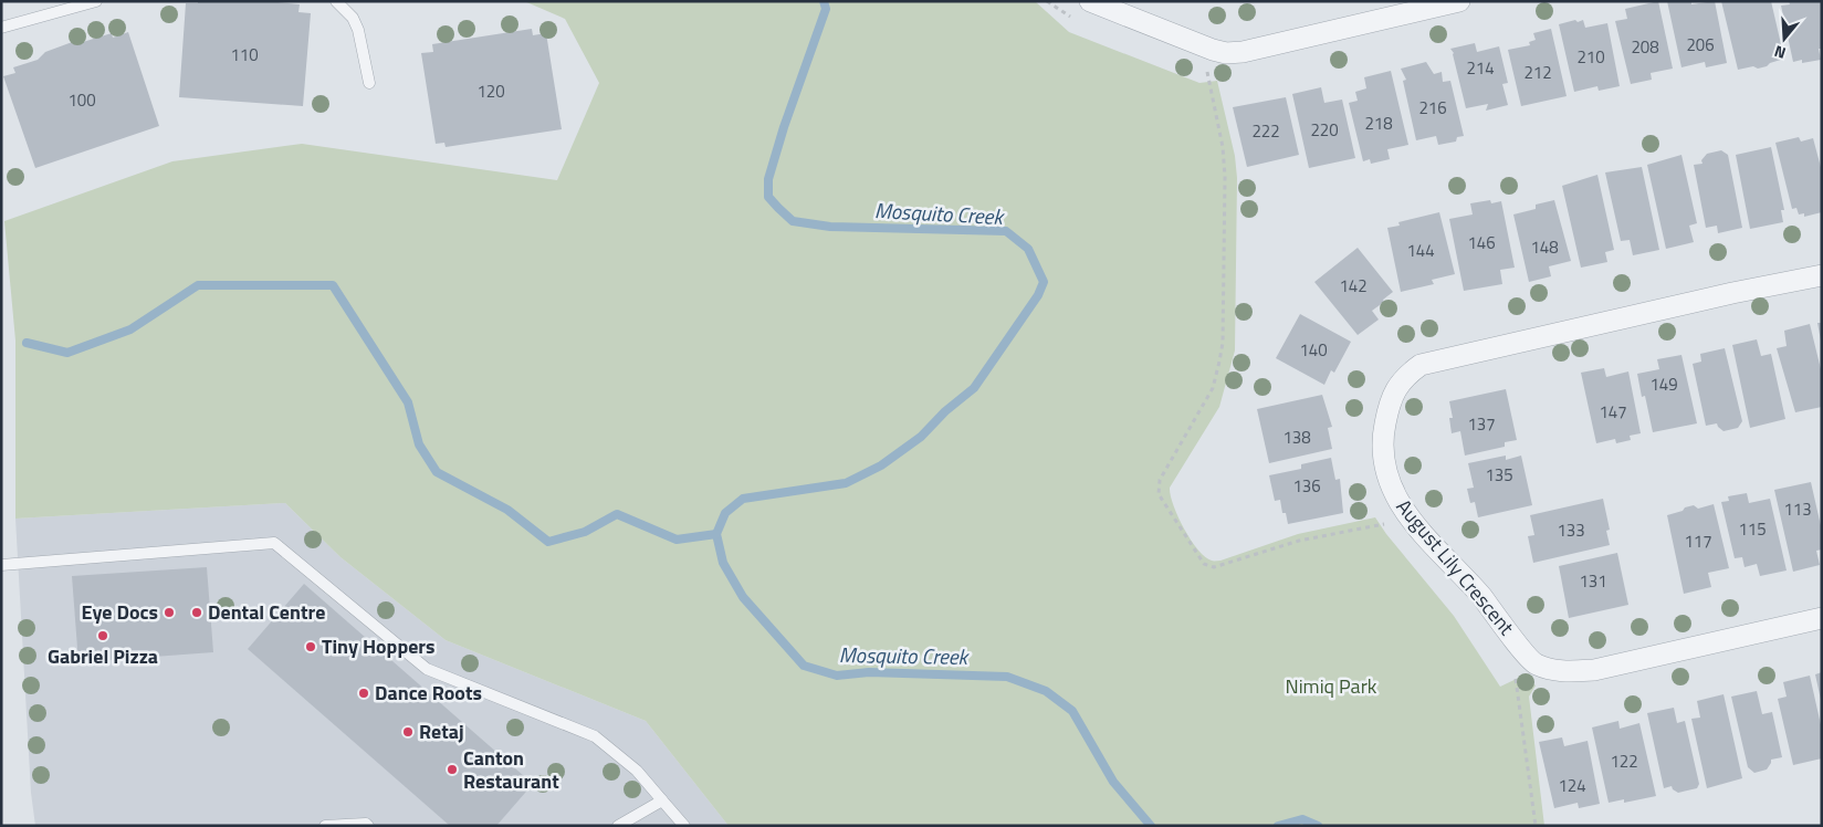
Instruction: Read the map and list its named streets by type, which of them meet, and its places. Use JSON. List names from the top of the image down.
{
  "streets": {
    "street": ["August Lily Crescent"]
  },
  "water": ["Mosquito Creek"],
  "parks": ["Nimiq Park"],
  "places": [
    "Eye Docs",
    "Dental Centre",
    "Gabriel Pizza",
    "Tiny Hoppers",
    "Dance Roots",
    "Retaj",
    "Canton Restaurant"
  ],
  "house_numbers": [
    "206",
    "208",
    "110",
    "210",
    "214",
    "212",
    "120",
    "100",
    "216",
    "218",
    "220",
    "222",
    "146",
    "148",
    "144",
    "142",
    "140",
    "149",
    "147",
    "137",
    "138",
    "135",
    "136",
    "113",
    "115",
    "133",
    "117",
    "131",
    "122",
    "124"
  ],
  "north": "bottom"
}
